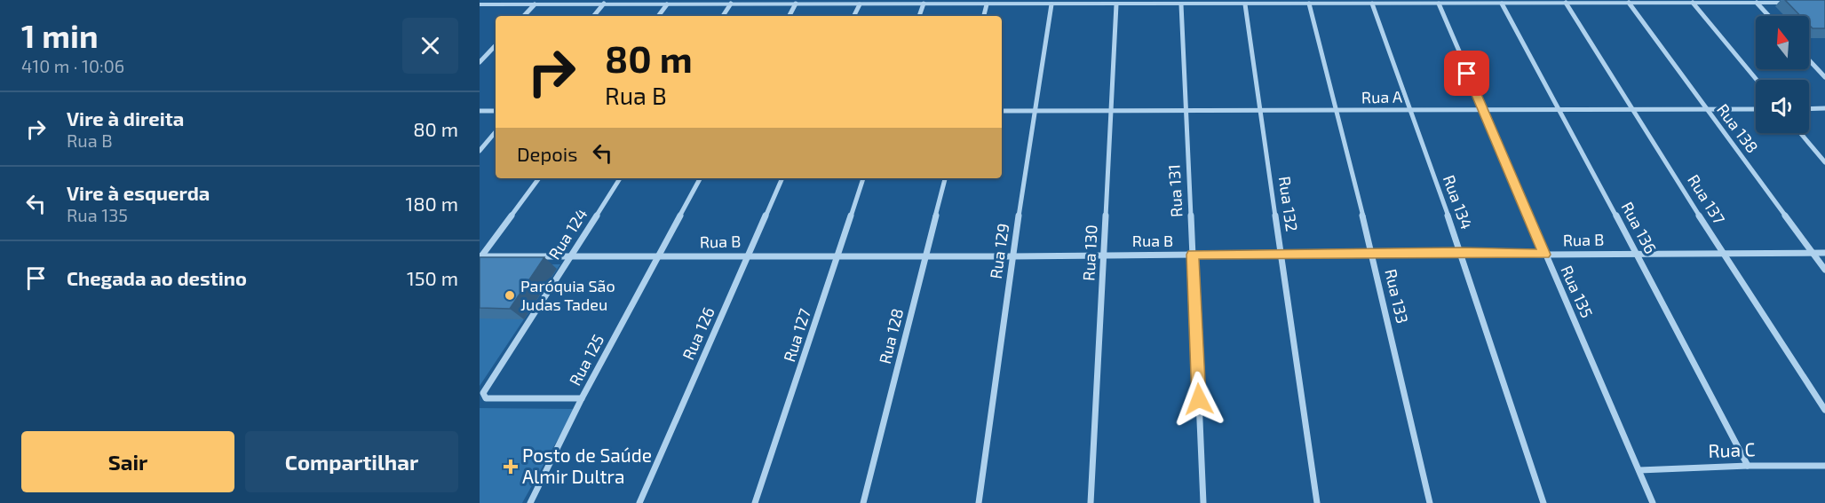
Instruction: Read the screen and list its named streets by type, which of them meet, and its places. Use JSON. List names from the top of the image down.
{
  "streets": {
    "street": [
      "Rua A",
      "Rua 138",
      "Rua 131",
      "Rua 137",
      "Rua 134",
      "Rua 132",
      "Rua 136",
      "Rua 124",
      "Rua B",
      "Rua 129",
      "Rua 130",
      "Rua 135",
      "Rua 133",
      "Rua 126",
      "Rua 127",
      "Rua 128",
      "Rua 125",
      "Rua C"
    ]
  },
  "crossings": [
    ["Rua A", "Rua 138"],
    ["Rua A", "Rua 131"],
    ["Rua A", "Rua 137"],
    ["Rua A", "Rua 134"],
    ["Rua A", "Rua 132"],
    ["Rua A", "Rua 136"],
    ["Rua A", "Rua 129"],
    ["Rua A", "Rua 130"],
    ["Rua A", "Rua 135"],
    ["Rua A", "Rua 133"],
    ["Rua 138", "Rua B"],
    ["Rua 131", "Rua B"],
    ["Rua 137", "Rua B"],
    ["Rua 134", "Rua B"],
    ["Rua 132", "Rua B"],
    ["Rua 136", "Rua B"],
    ["Rua 136", "Rua C"],
    ["Rua 124", "Rua B"],
    ["Rua 124", "Rua 125"],
    ["Rua B", "Rua 129"],
    ["Rua B", "Rua 130"],
    ["Rua B", "Rua 135"],
    ["Rua B", "Rua 133"],
    ["Rua B", "Rua 126"],
    ["Rua B", "Rua 127"],
    ["Rua B", "Rua 128"],
    ["Rua B", "Rua 125"],
    ["Rua 135", "Rua C"]
  ],
  "places": {
    "other": ["Paróquia São Judas Tadeu"],
    "health": ["Posto de Saúde Almir Dultra"]
  },
  "north": "top",
  "page": {
    "heading": ["1 min", "410 m · 10:06"],
    "turn": ["80 m", "Rua B"],
    "list": [
      {
        "name": "Vire à direita",
        "note": "Rua B",
        "value": "80 m"
      },
      {
        "name": "Vire à esquerda",
        "note": "Rua 135",
        "value": "180 m"
      },
      {
        "name": "Chegada ao destino",
        "value": "150 m"
      }
    ],
    "then": "Depois",
    "buttons": ["Sair", "Compartilhar"]
  }
}
